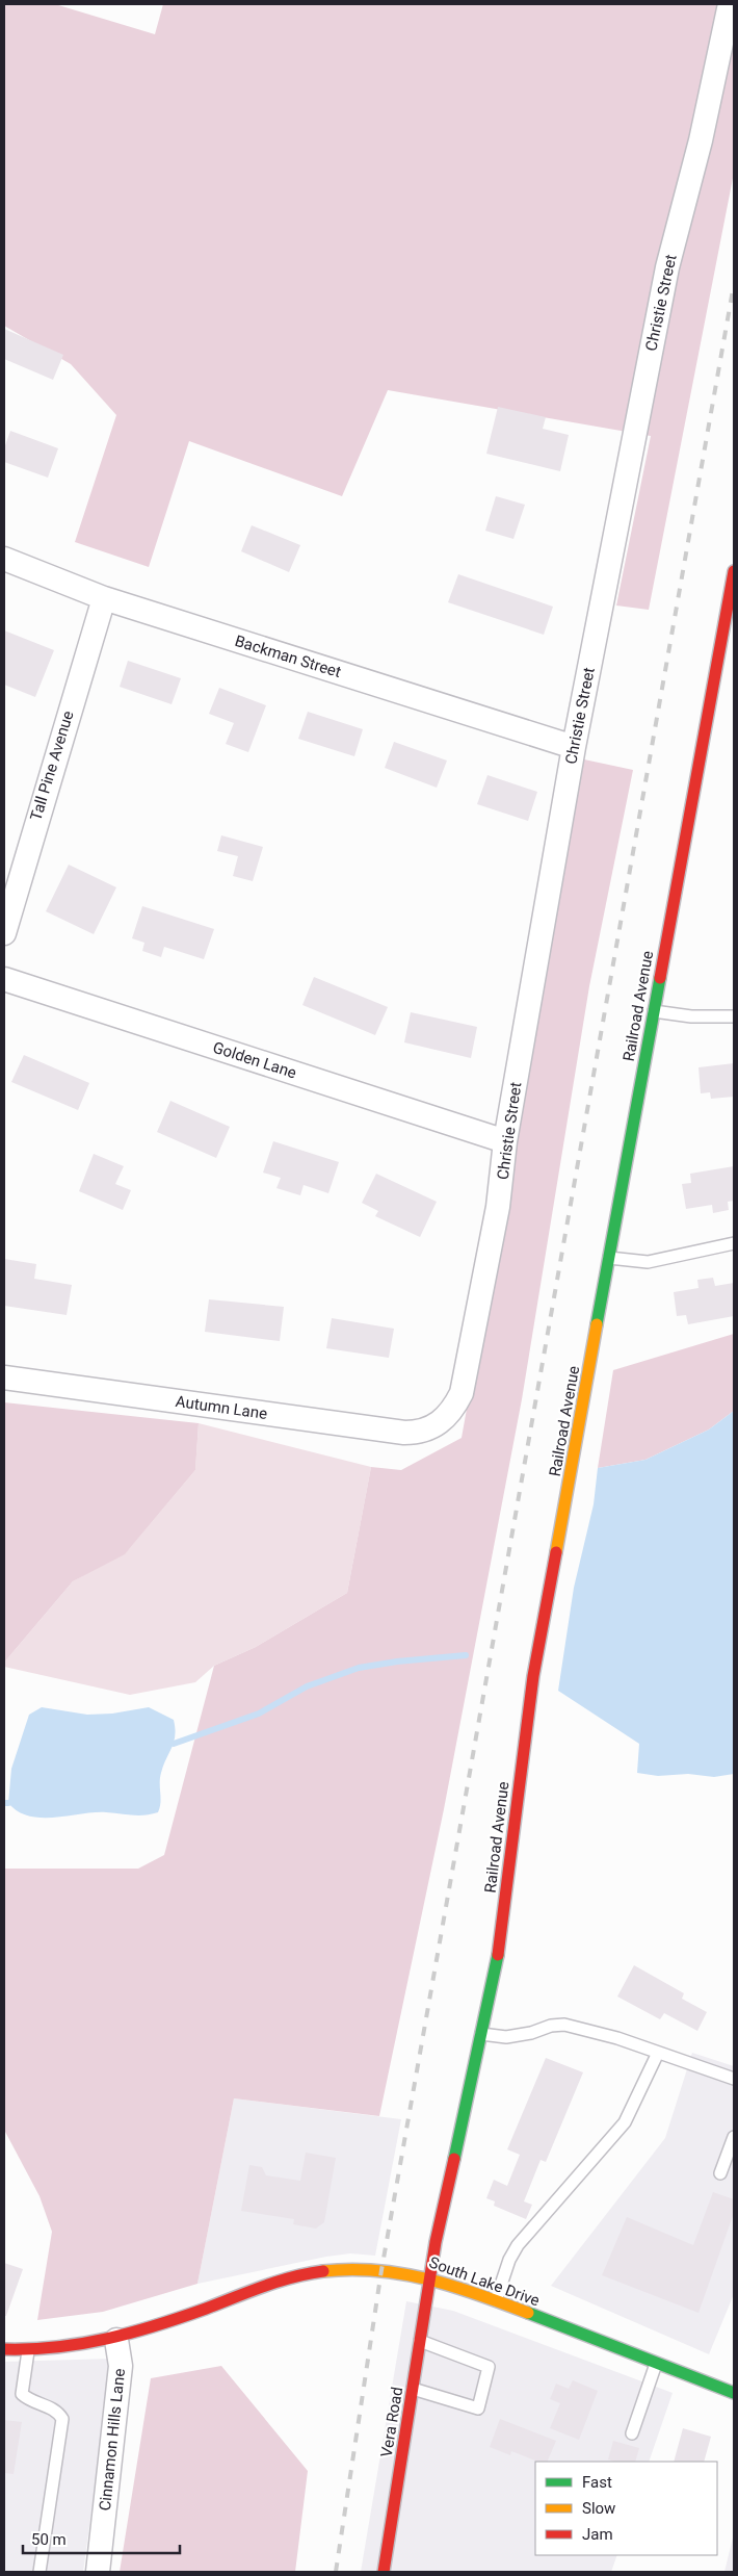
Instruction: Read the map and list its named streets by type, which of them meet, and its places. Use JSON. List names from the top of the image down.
{
  "streets": {
    "street": [
      "Christie Street",
      "Backman Street",
      "Tall Pine Avenue",
      "Railroad Avenue",
      "Golden Lane",
      "Autumn Lane",
      "South Lake Drive",
      "Vera Road",
      "Cinnamon Hills Lane"
    ]
  },
  "crossings": [
    ["Christie Street", "Backman Street"],
    ["Christie Street", "Golden Lane"],
    ["Christie Street", "Autumn Lane"],
    ["Backman Street", "Tall Pine Avenue"],
    ["Railroad Avenue", "South Lake Drive"],
    ["Railroad Avenue", "Vera Road"],
    ["South Lake Drive", "Vera Road"],
    ["South Lake Drive", "Cinnamon Hills Lane"]
  ],
  "legend": ["Fast", "Slow", "Jam"],
  "scale_bar": "50 m"
}
